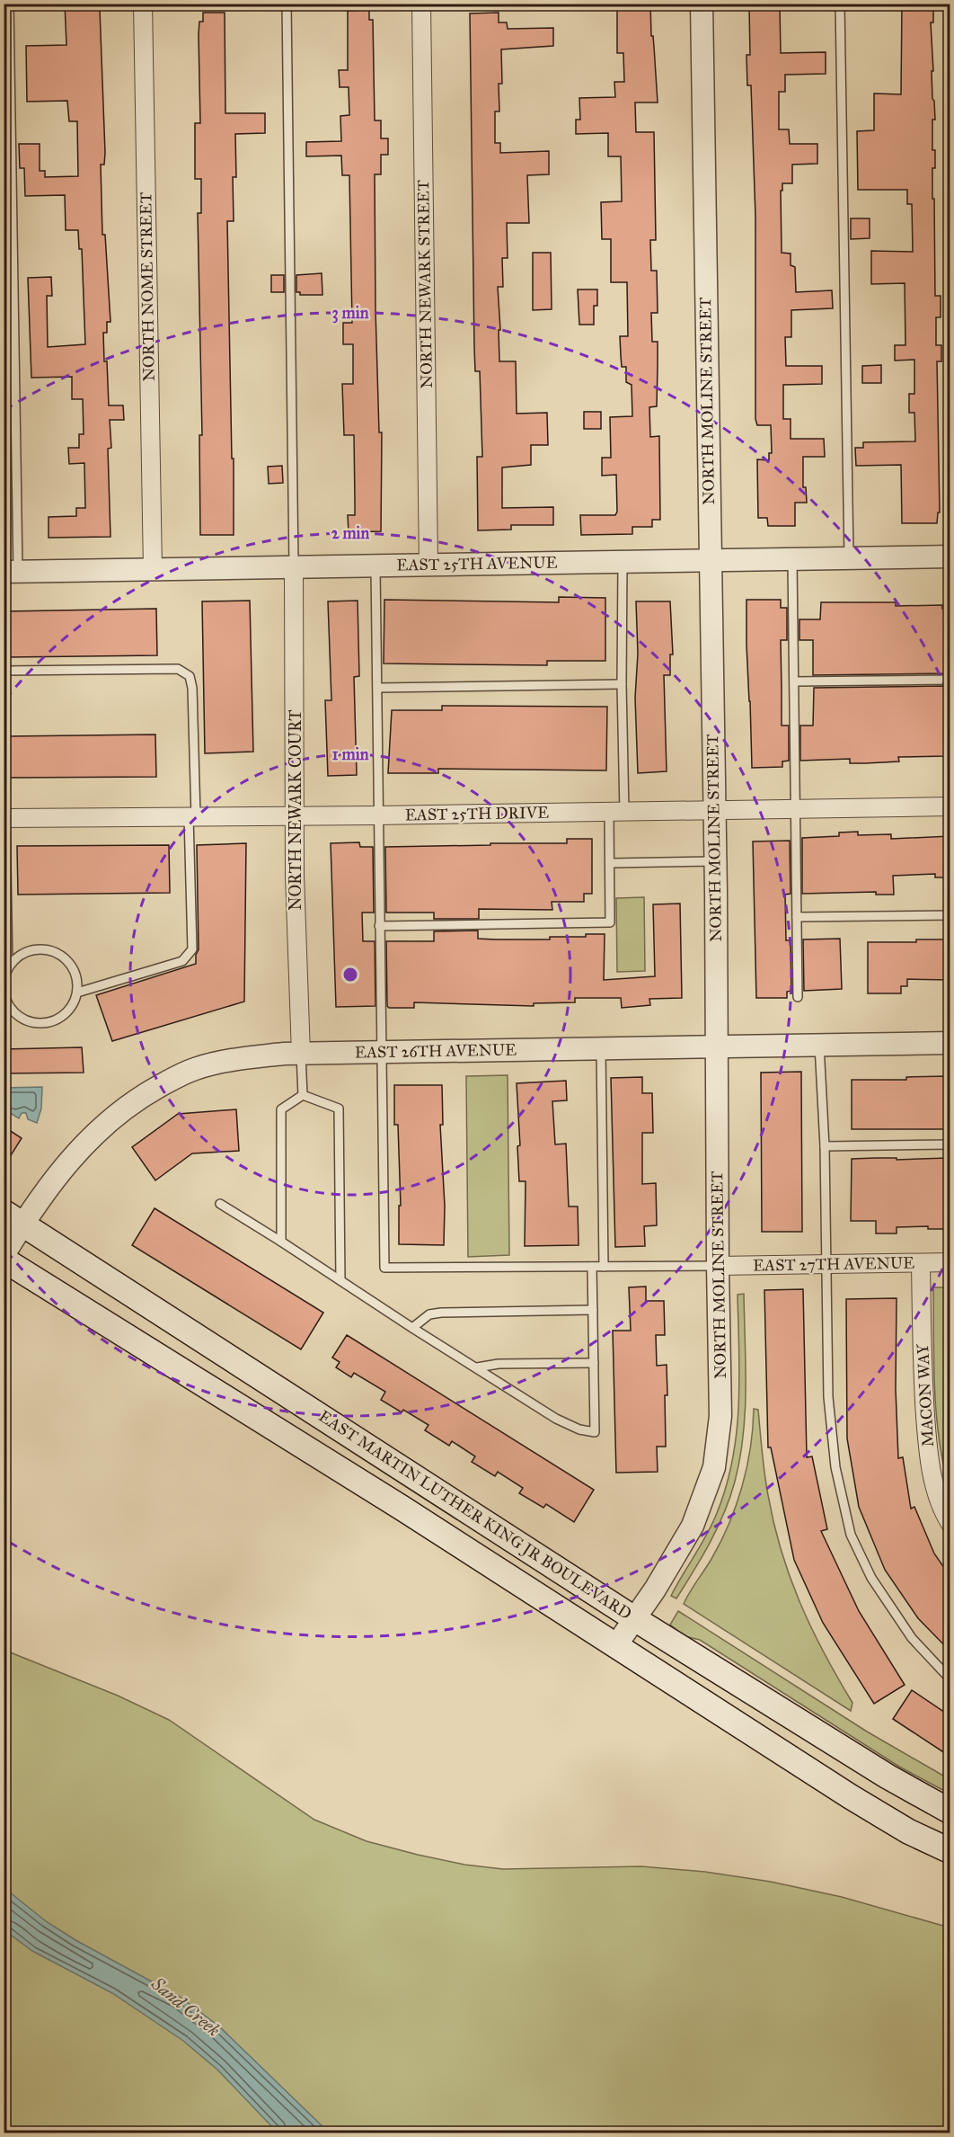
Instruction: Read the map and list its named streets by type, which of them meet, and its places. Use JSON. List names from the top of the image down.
{
  "streets": {
    "main road": ["EAST MARTIN LUTHER KING JR BOULEVARD"],
    "street": [
      "NORTH NEWARK STREET",
      "NORTH NOME STREET",
      "NORTH MOLINE STREET",
      "EAST 25TH AVENUE",
      "NORTH NEWARK COURT",
      "EAST 25TH DRIVE",
      "EAST 26TH AVENUE",
      "EAST 27TH AVENUE",
      "MACON WAY"
    ]
  },
  "crossings": [
    ["NORTH NEWARK STREET", "EAST 25TH AVENUE"],
    ["NORTH NOME STREET", "EAST 25TH AVENUE"],
    ["NORTH MOLINE STREET", "EAST 25TH AVENUE"],
    ["NORTH MOLINE STREET", "EAST 25TH DRIVE"],
    ["NORTH MOLINE STREET", "EAST 26TH AVENUE"],
    ["NORTH MOLINE STREET", "EAST 27TH AVENUE"],
    ["NORTH MOLINE STREET", "EAST MARTIN LUTHER KING JR BOULEVARD"],
    ["EAST 25TH AVENUE", "NORTH NEWARK COURT"],
    ["NORTH NEWARK COURT", "EAST 25TH DRIVE"],
    ["NORTH NEWARK COURT", "EAST 26TH AVENUE"],
    ["EAST 26TH AVENUE", "EAST MARTIN LUTHER KING JR BOULEVARD"],
    ["EAST 27TH AVENUE", "MACON WAY"]
  ],
  "water": ["Sand Creek"],
  "rings": ["3 min", "2 min", "1 min"]
}
